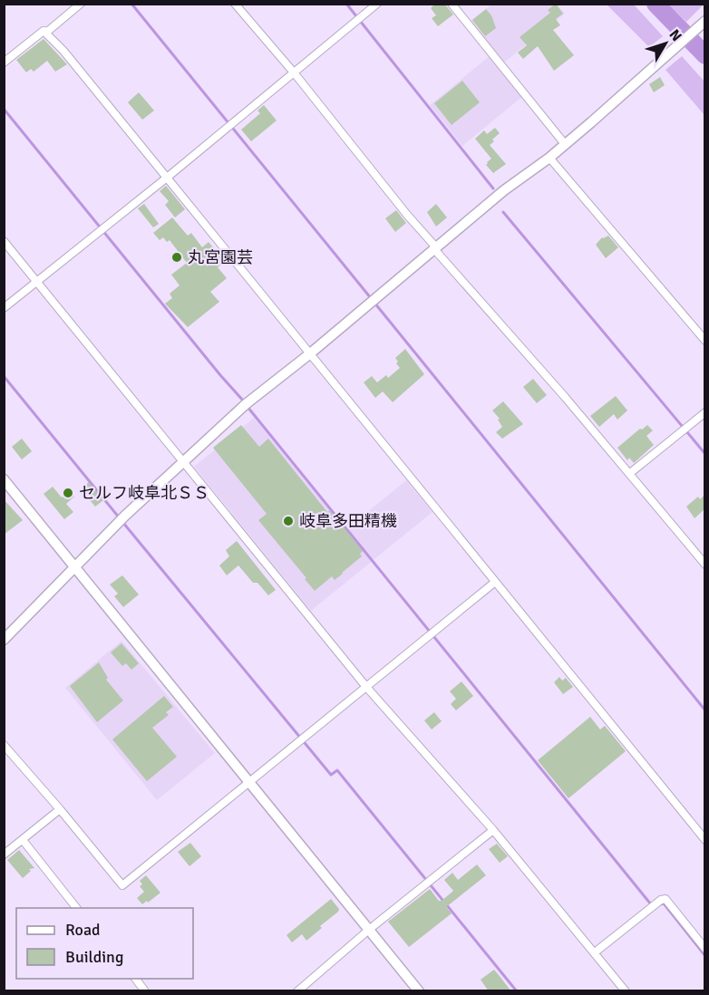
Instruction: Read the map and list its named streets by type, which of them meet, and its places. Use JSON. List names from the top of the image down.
{
  "places": ["丸宮園芸", "セルフ岐阜北ＳＳ", "岐阜多田精機"],
  "legend": ["Road", "Building"],
  "north": "top right"
}
